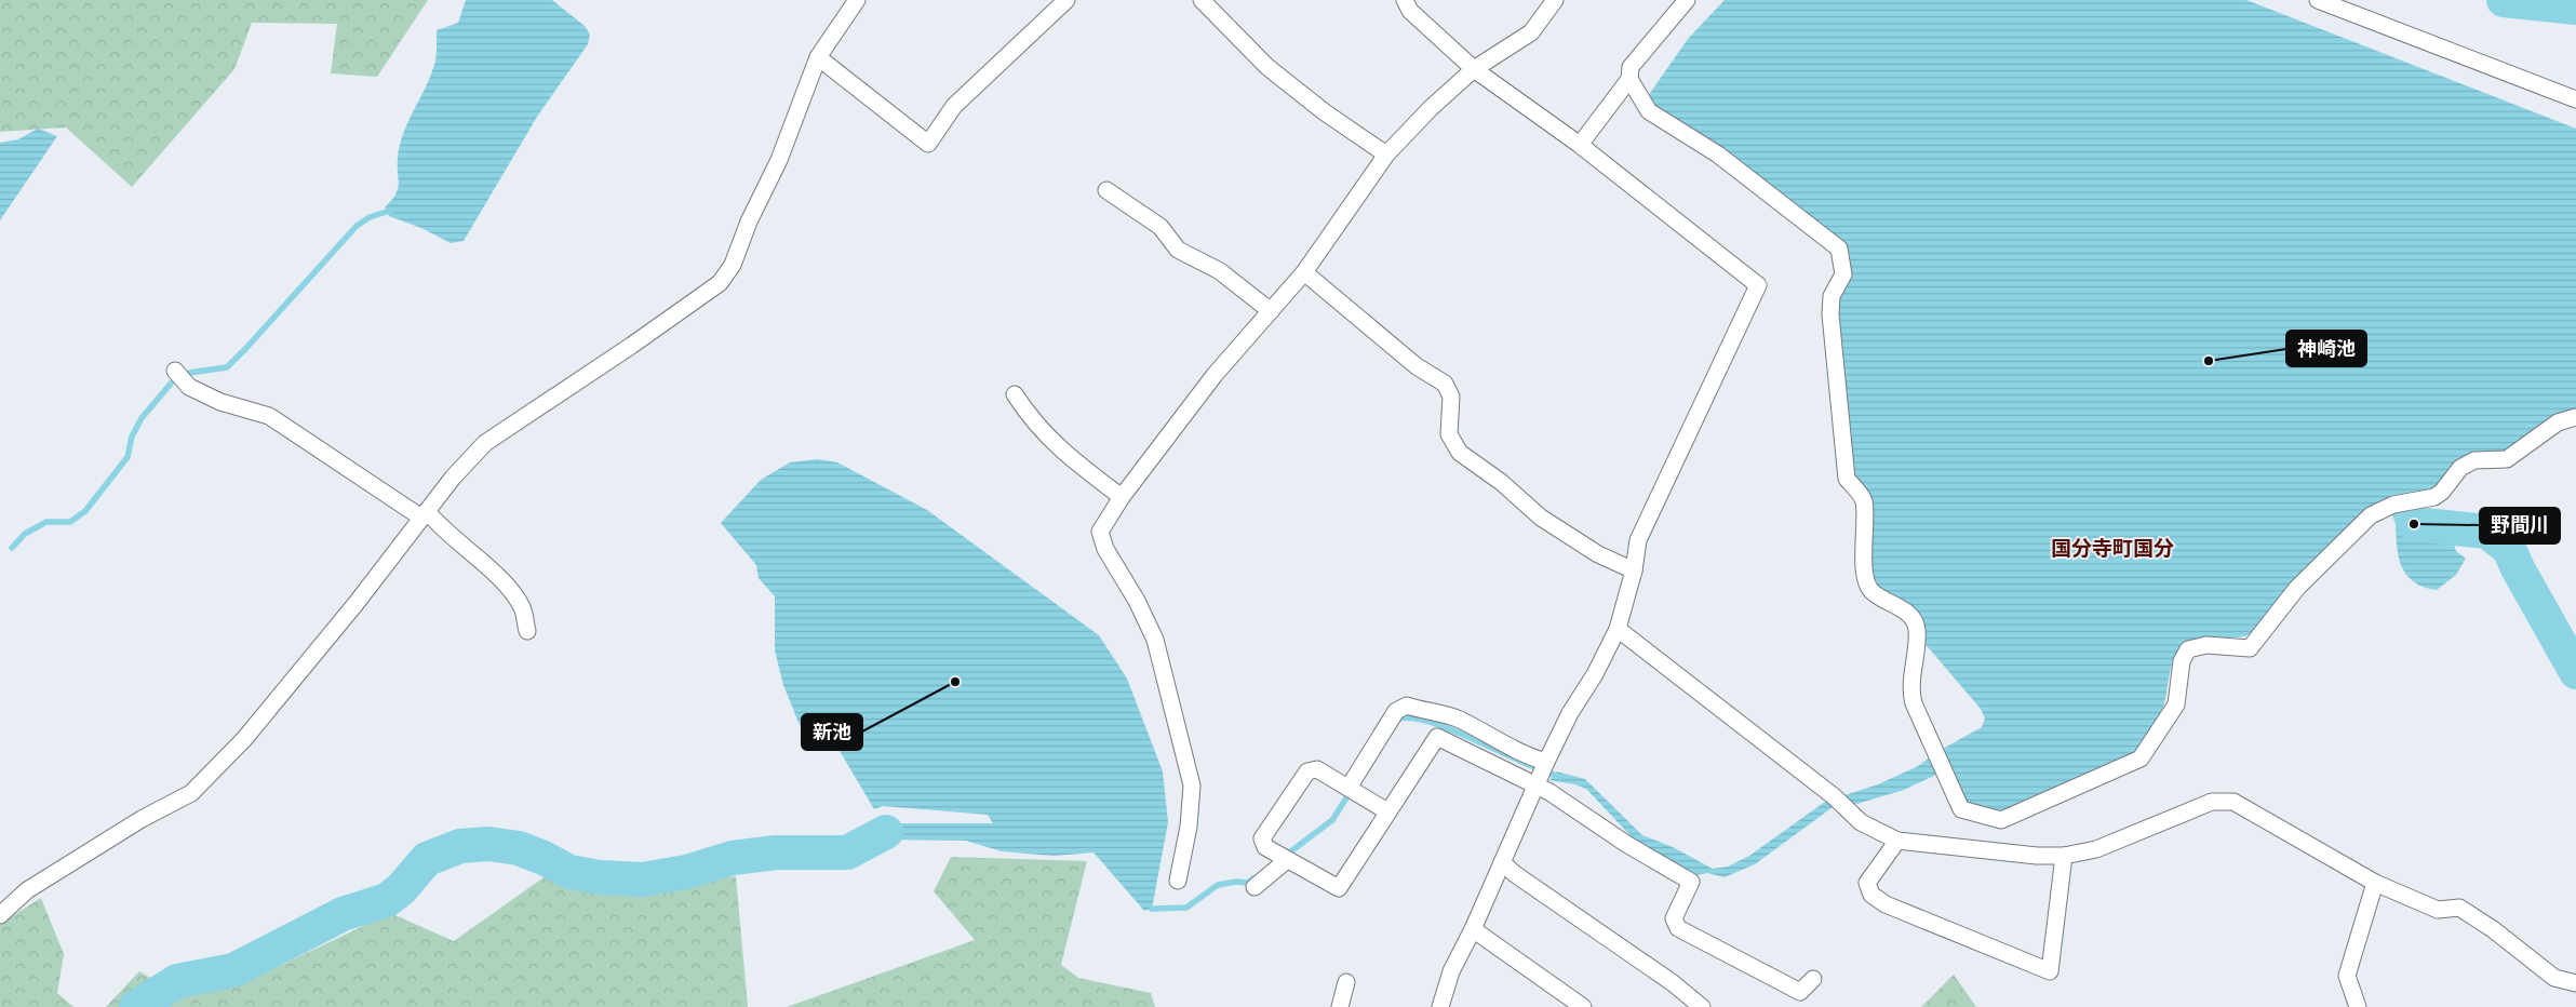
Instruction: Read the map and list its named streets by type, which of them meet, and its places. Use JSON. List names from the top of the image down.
{
  "districts": ["国分寺町国分"],
  "places": ["神崎池", "野間川", "新池"]
}
